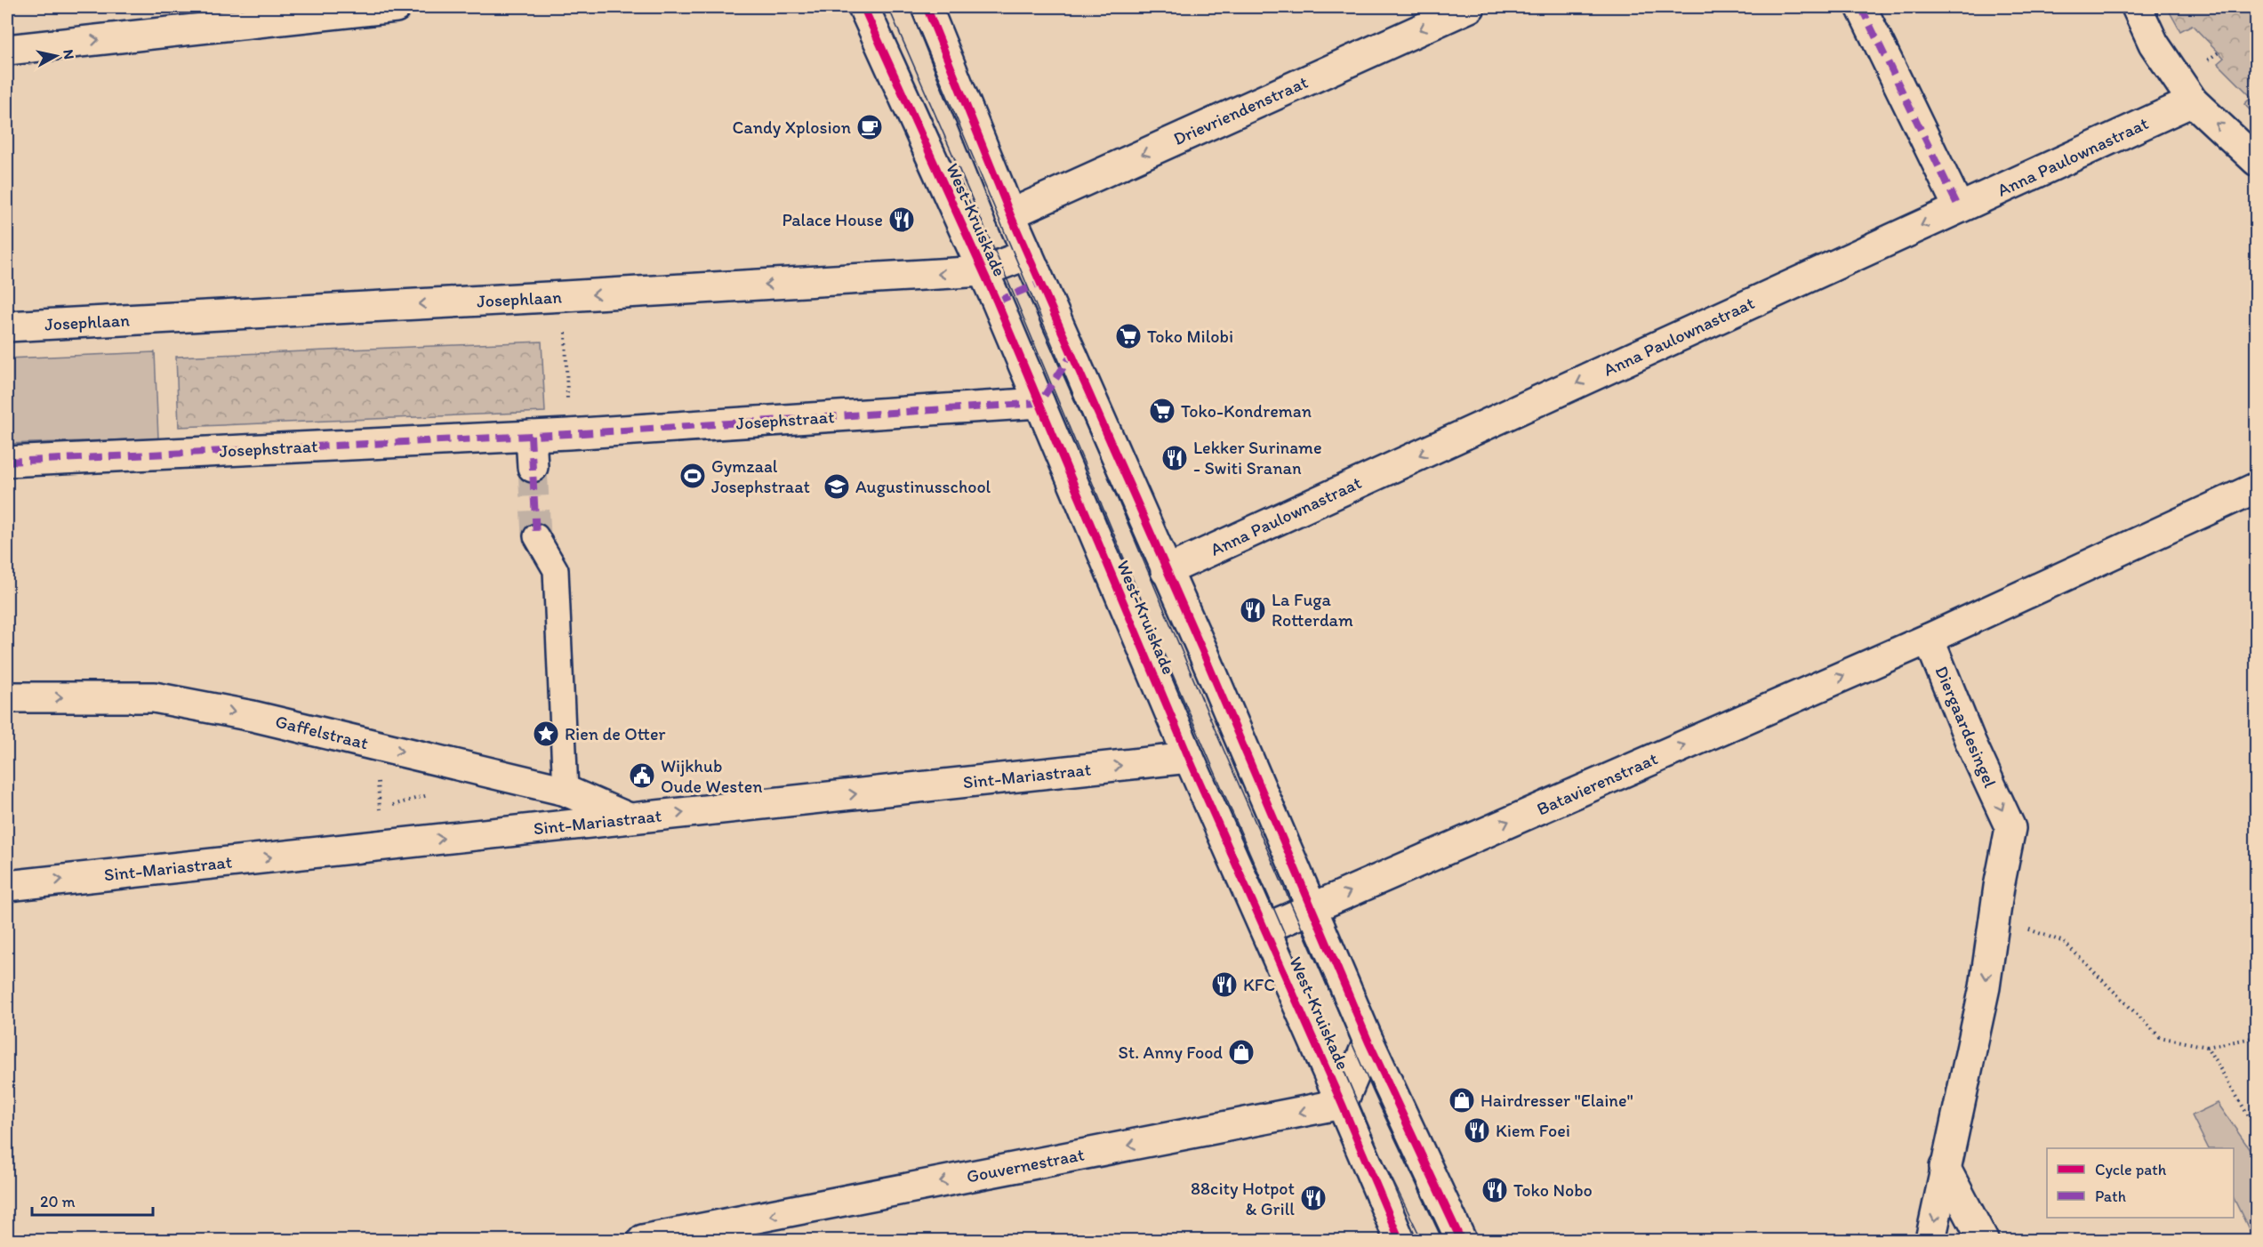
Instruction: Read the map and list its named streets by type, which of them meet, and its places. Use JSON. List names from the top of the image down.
{
  "streets": {
    "street": [
      "Drievriendenstraat",
      "Anna Paulownastraat",
      "West-Kruiskade",
      "Josephlaan",
      "Josephstraat",
      "Diergaardesingel",
      "Gaffelstraat",
      "Sint-Mariastraat",
      "Batavierenstraat",
      "Gouvernestraat"
    ]
  },
  "crossings": [
    ["Drievriendenstraat", "West-Kruiskade"],
    ["Anna Paulownastraat", "West-Kruiskade"],
    ["West-Kruiskade", "Josephlaan"],
    ["West-Kruiskade", "Josephstraat"],
    ["West-Kruiskade", "Sint-Mariastraat"],
    ["West-Kruiskade", "Batavierenstraat"],
    ["West-Kruiskade", "Gouvernestraat"],
    ["Diergaardesingel", "Batavierenstraat"],
    ["Gaffelstraat", "Sint-Mariastraat"]
  ],
  "one_way": [
    "Drievriendenstraat",
    "Anna Paulownastraat",
    "Josephlaan",
    "Diergaardesingel",
    "Gaffelstraat",
    "Sint-Mariastraat",
    "Batavierenstraat",
    "Gouvernestraat"
  ],
  "places": {
    "cafe": ["Candy Xplosion"],
    "restaurant": [
      "Palace House",
      "Lekker Suriname - Switi Sranan",
      "La Fuga Rotterdam",
      "KFC",
      "Kiem Foei",
      "Toko Nobo",
      "88city Hotpot & Grill"
    ],
    "supermarket": ["Toko Milobi", "Toko-Kondreman"],
    "sports": ["Gymzaal Josephstraat"],
    "school or university": ["Augustinusschool"],
    "place": ["Rien de Otter"],
    "public building": ["Wijkhub Oude Westen"],
    "shop": ["St. Anny Food", "Hairdresser \"Elaine\""]
  },
  "legend": ["Cycle path", "Path"],
  "scale_bar": "20 m",
  "north": "right"
}
